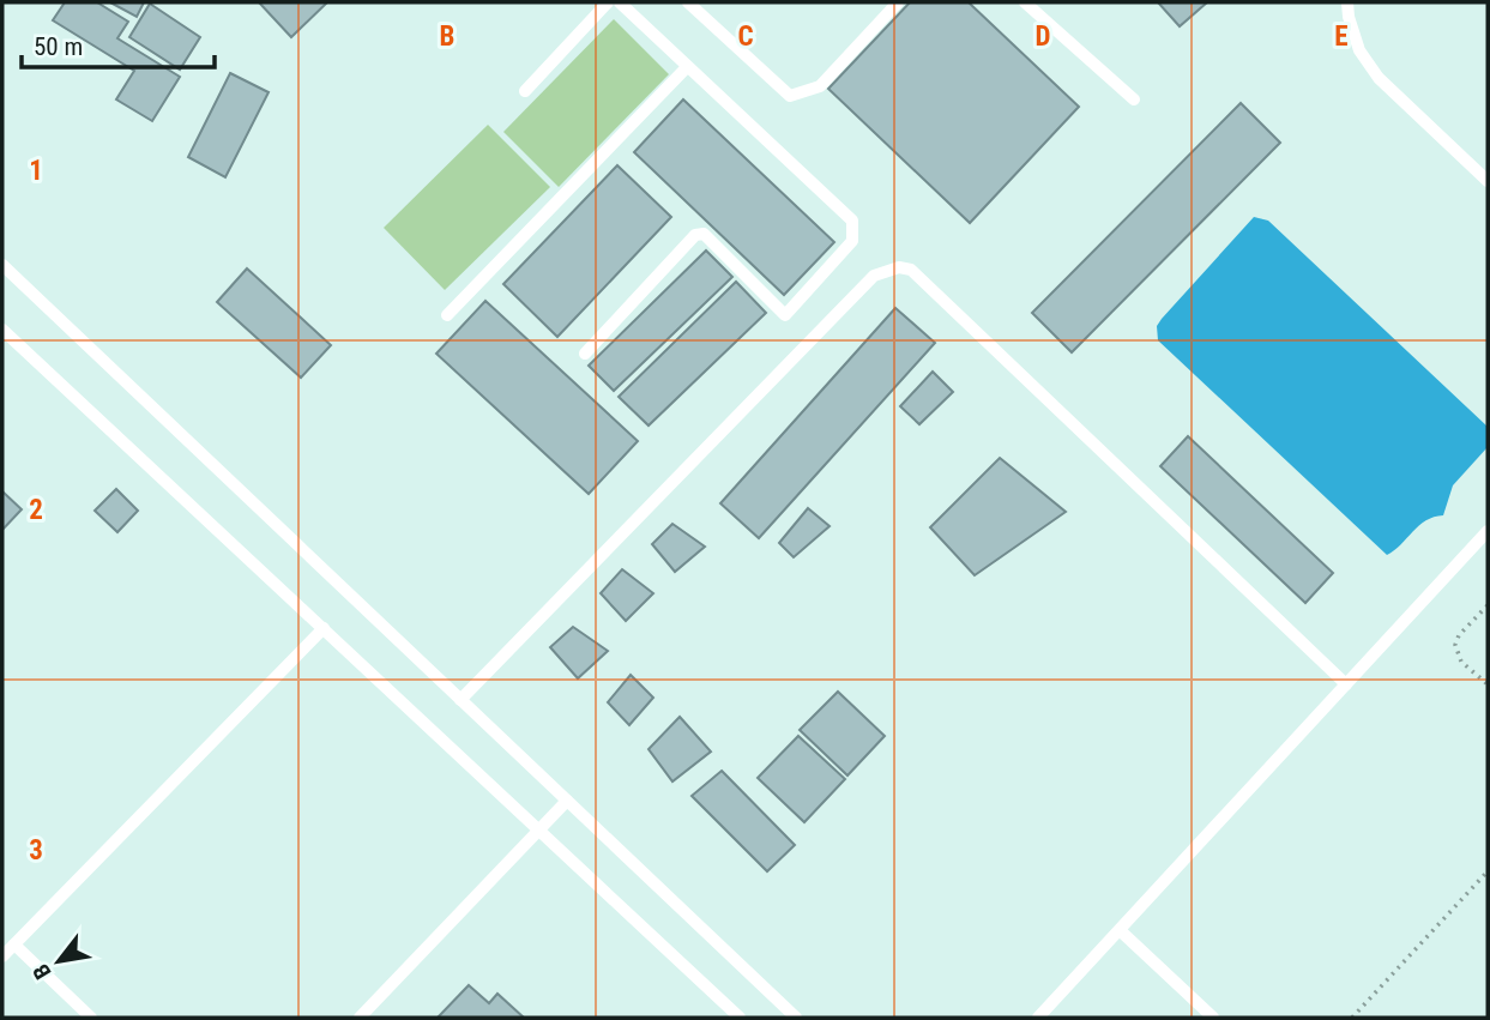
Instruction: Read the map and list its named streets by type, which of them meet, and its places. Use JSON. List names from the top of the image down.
{
  "scale_bar": "50 m",
  "north": "bottom left",
  "grid": {
    "columns": [
      "B",
      "C",
      "D",
      "E"
    ],
    "rows": ["1", "2", "3"]
  }
}
